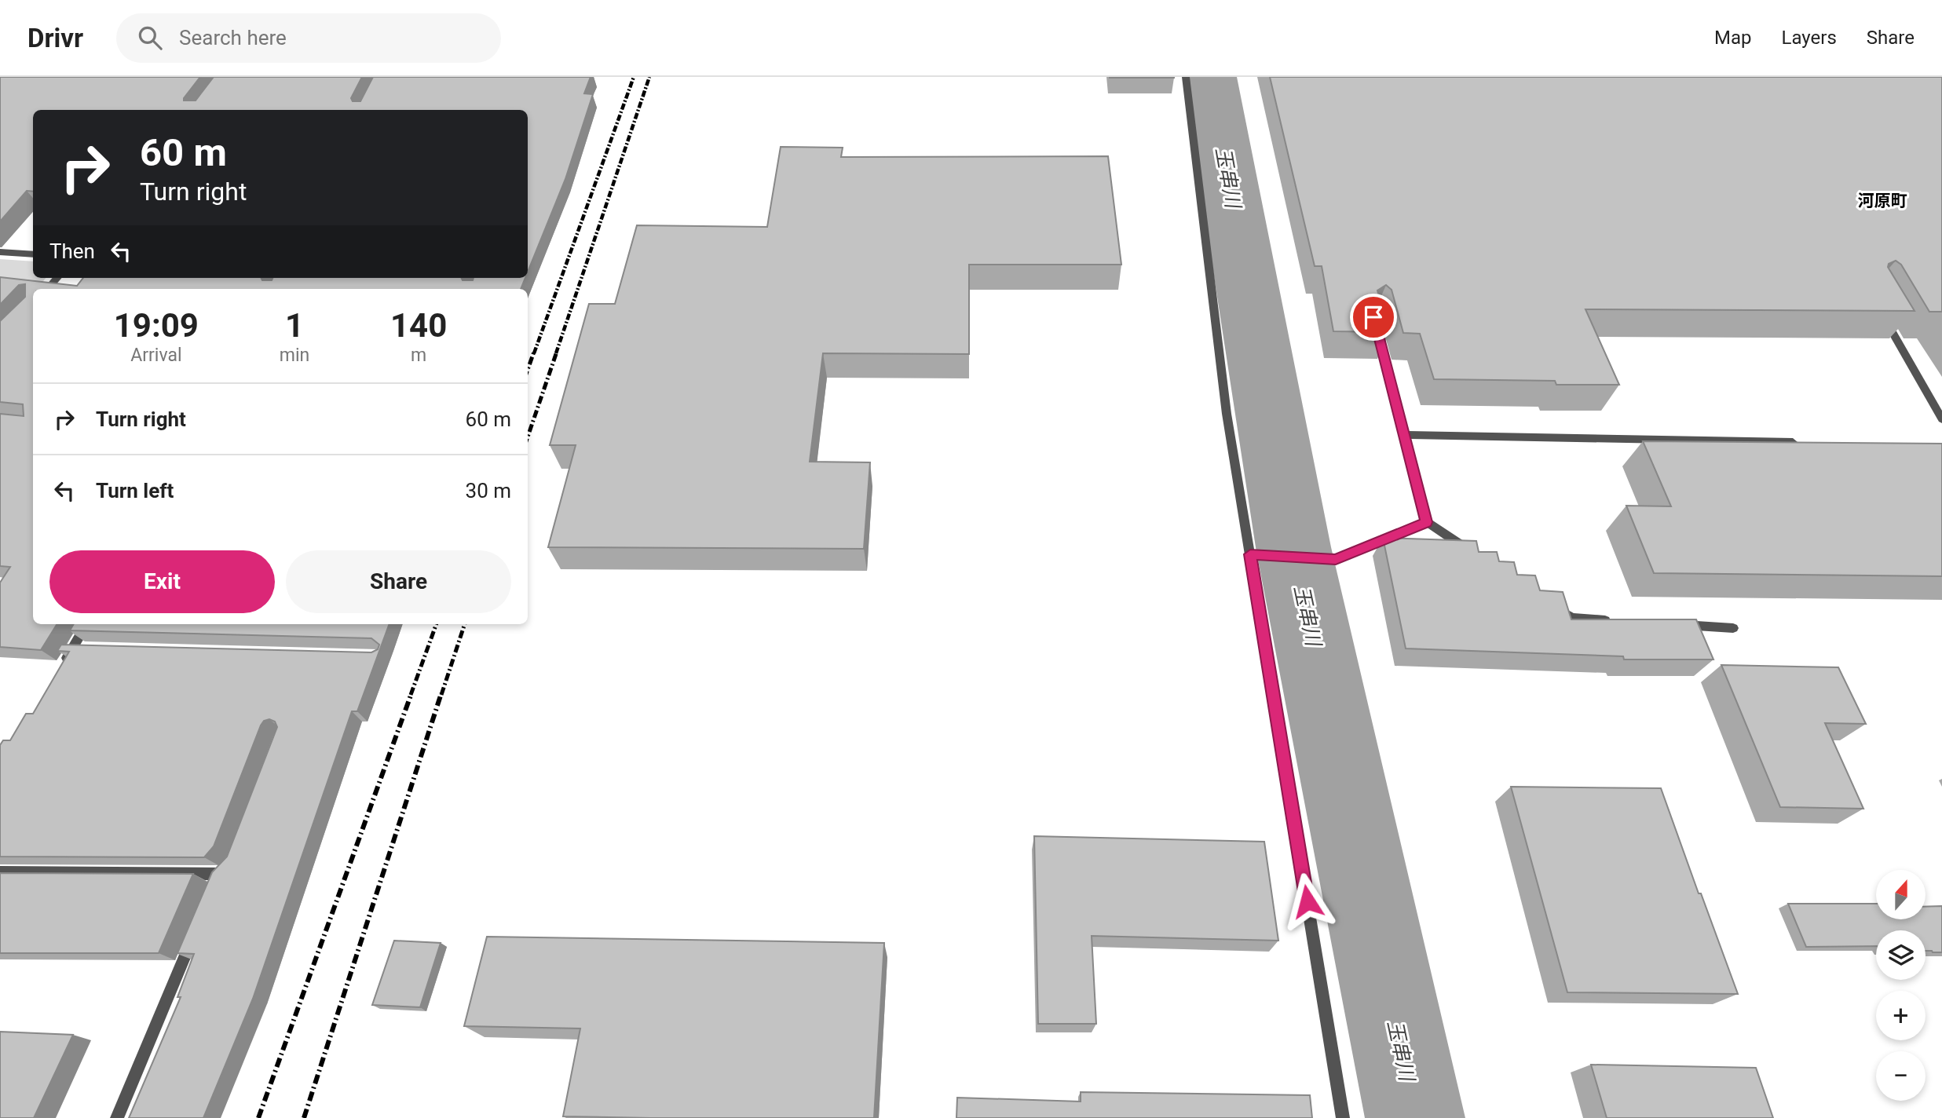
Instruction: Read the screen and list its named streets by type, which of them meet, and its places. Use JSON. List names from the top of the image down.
{
  "districts": ["河原町"],
  "water": ["玉串川"],
  "north": "top",
  "page": {
    "header": "Drivr",
    "search": "Search here",
    "nav": ["Map", "Layers", "Share"],
    "turn": ["60 m", "Turn right"],
    "then": "Then",
    "eta": [
      "19:09",
      "Arrival",
      "1",
      "min",
      "140",
      "m"
    ],
    "list": [
      {
        "name": "Turn right",
        "value": "60 m"
      },
      {
        "name": "Turn left",
        "value": "30 m"
      }
    ],
    "buttons": ["Exit", "Share"],
    "map_buttons": ["+", "−"]
  }
}
